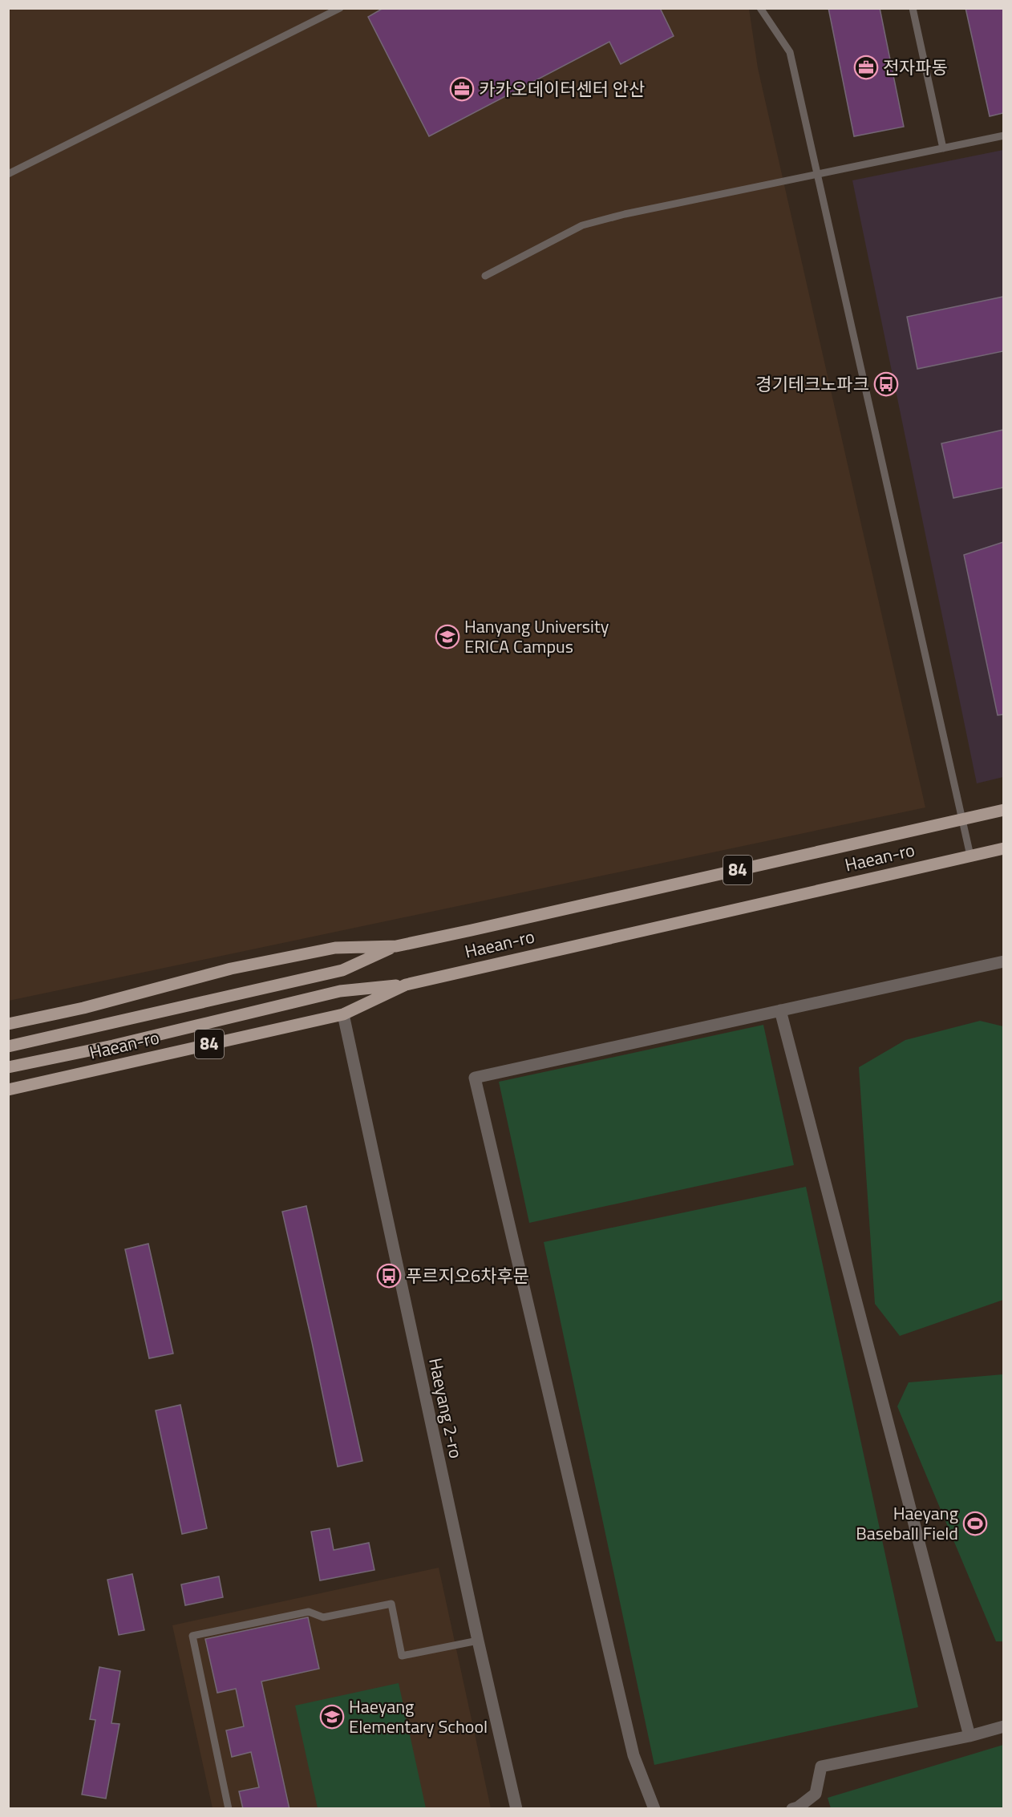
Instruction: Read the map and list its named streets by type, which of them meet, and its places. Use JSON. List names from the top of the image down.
{
  "streets": {
    "main road": ["Haean-ro", "84"],
    "street": ["Haeyang 2-ro"]
  },
  "crossings": [
    ["Haean-ro", "Haeyang 2-ro"]
  ],
  "places": {
    "office": ["전자파동", "카카오데이터센터 안산"],
    "bus stop": ["경기테크노파크", "푸르지오6차후문"],
    "school or university": ["Hanyang University ERICA Campus", "Haeyang Elementary School"],
    "sports": ["Haeyang Baseball Field"]
  }
}
